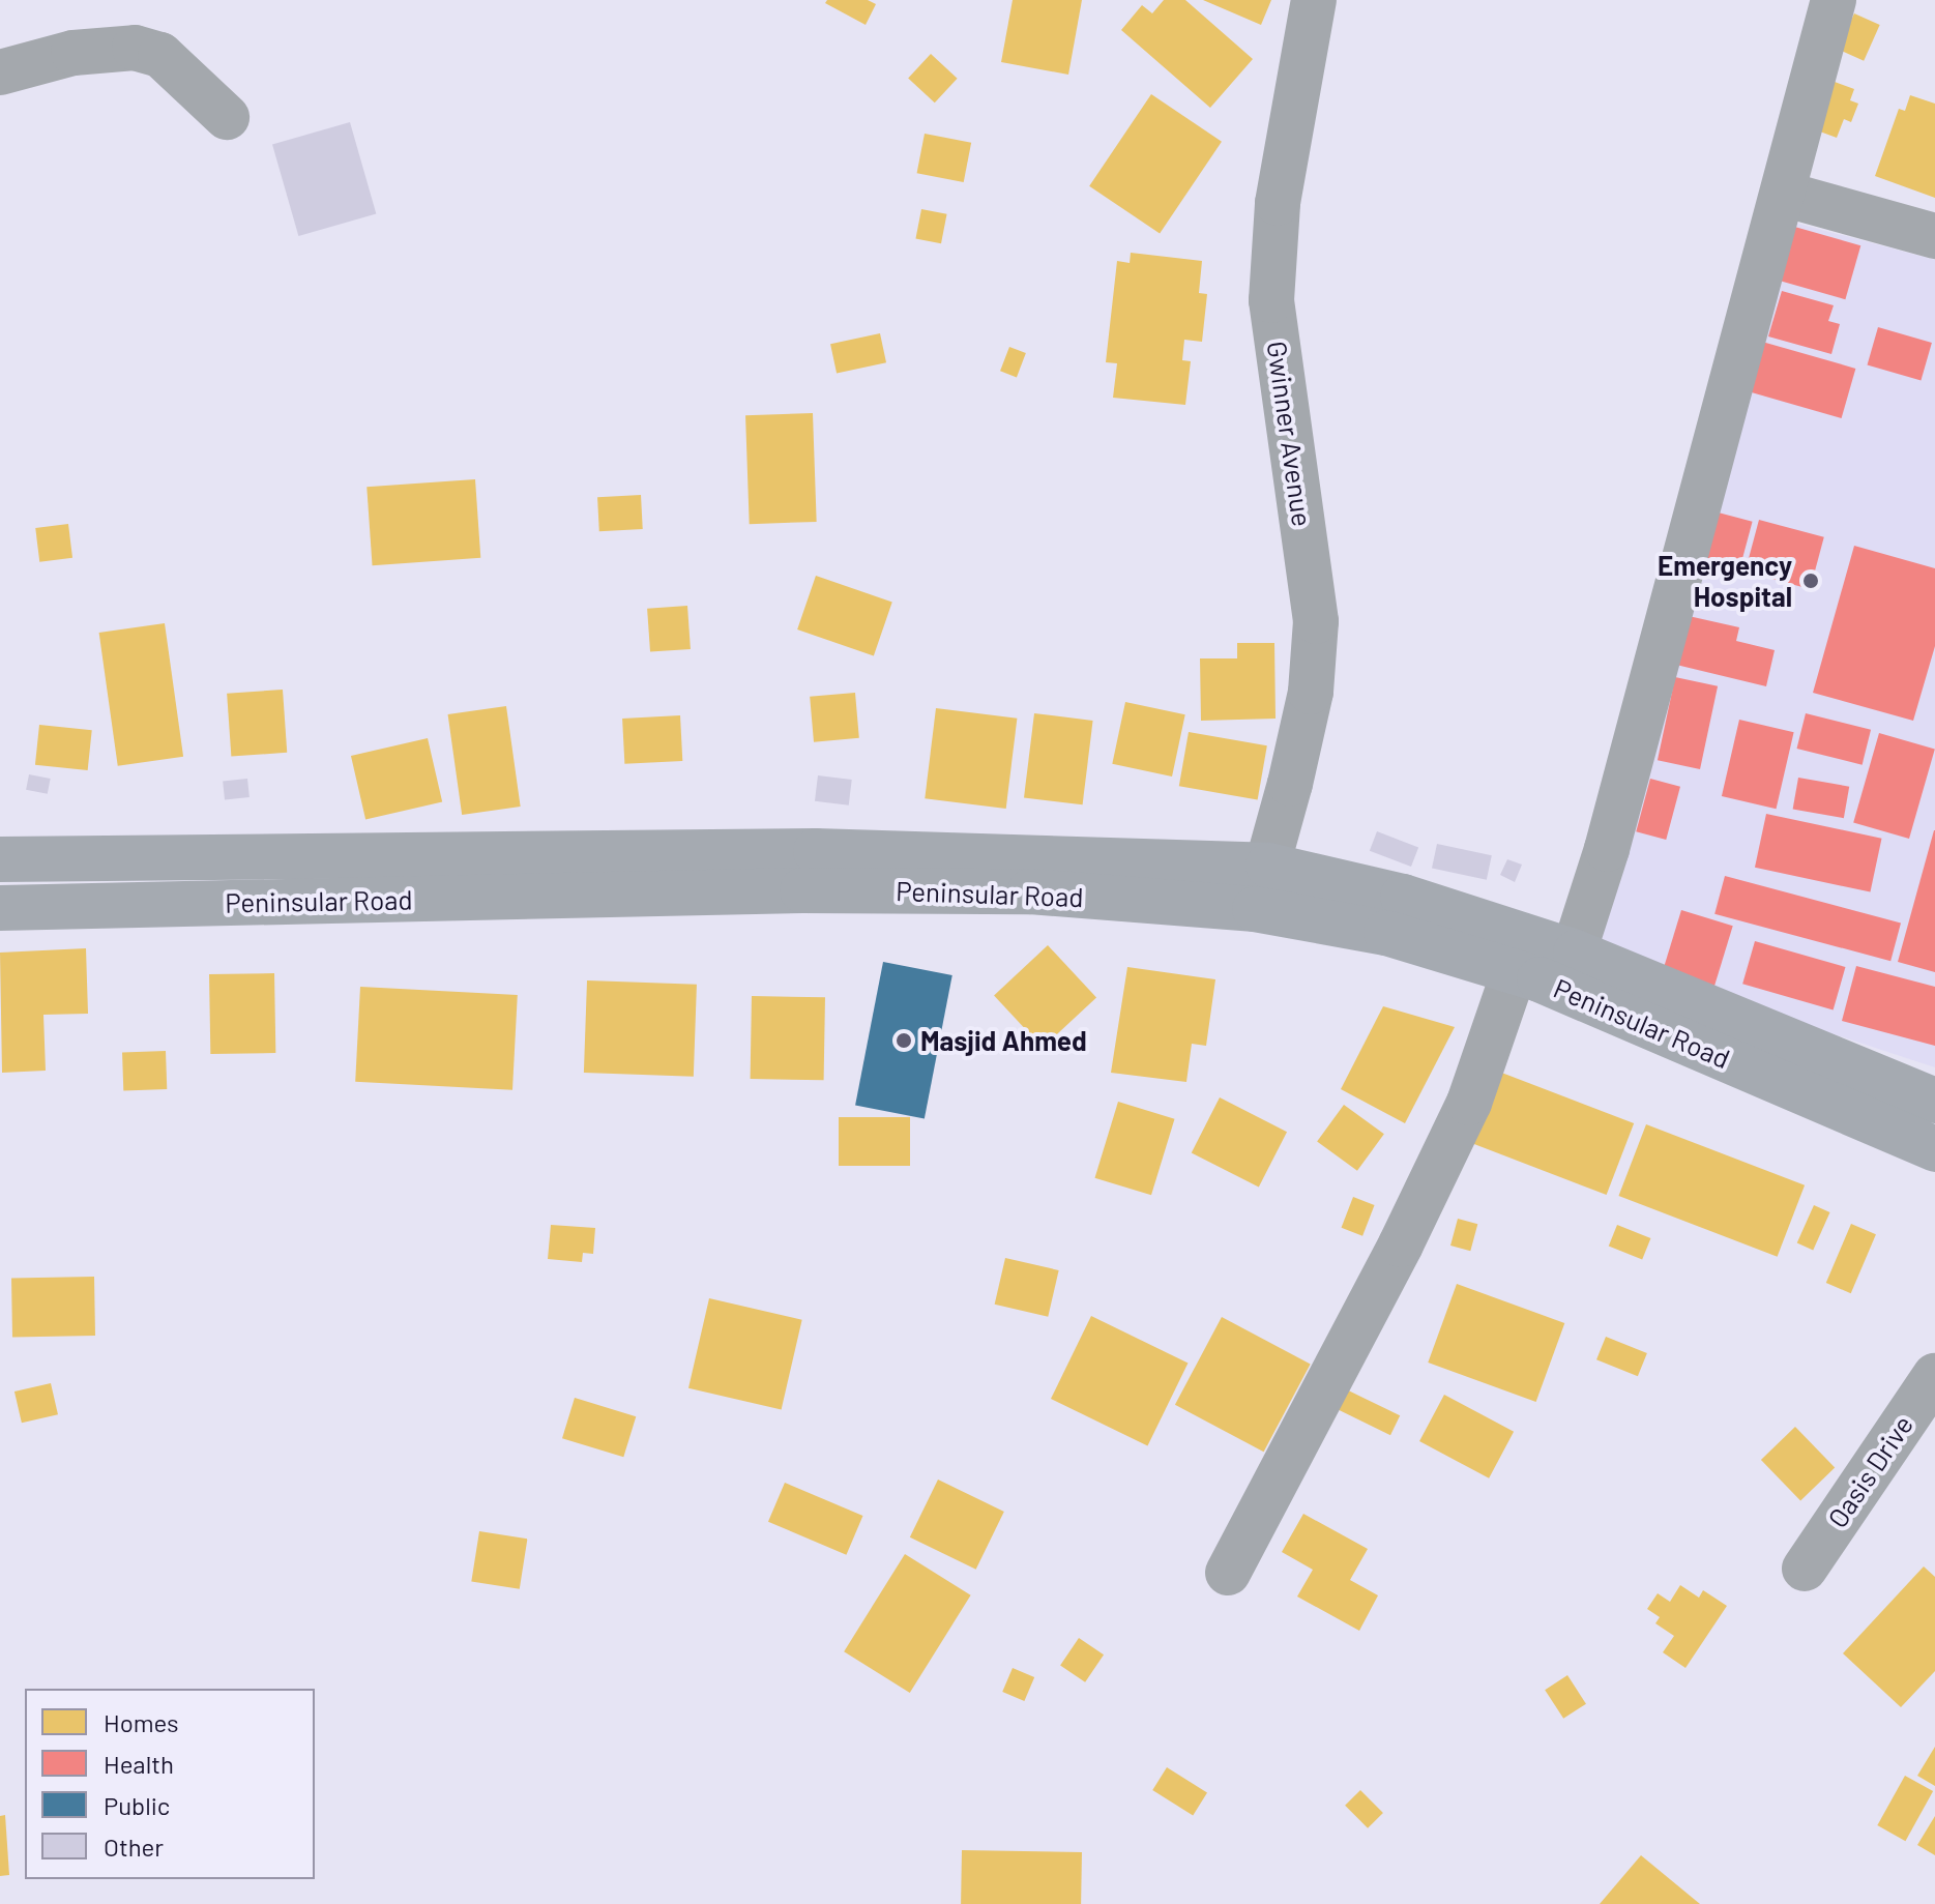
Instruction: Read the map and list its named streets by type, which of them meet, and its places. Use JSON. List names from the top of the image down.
{
  "streets": {
    "main road": ["Peninsular Road"],
    "street": ["Gwinner Avenue", "Oasis Drive"]
  },
  "crossings": [
    ["Gwinner Avenue", "Peninsular Road"]
  ],
  "places": ["Emergency Hospital", "Masjid Ahmed"],
  "legend": [
    "Homes",
    "Health",
    "Public",
    "Other"
  ]
}
